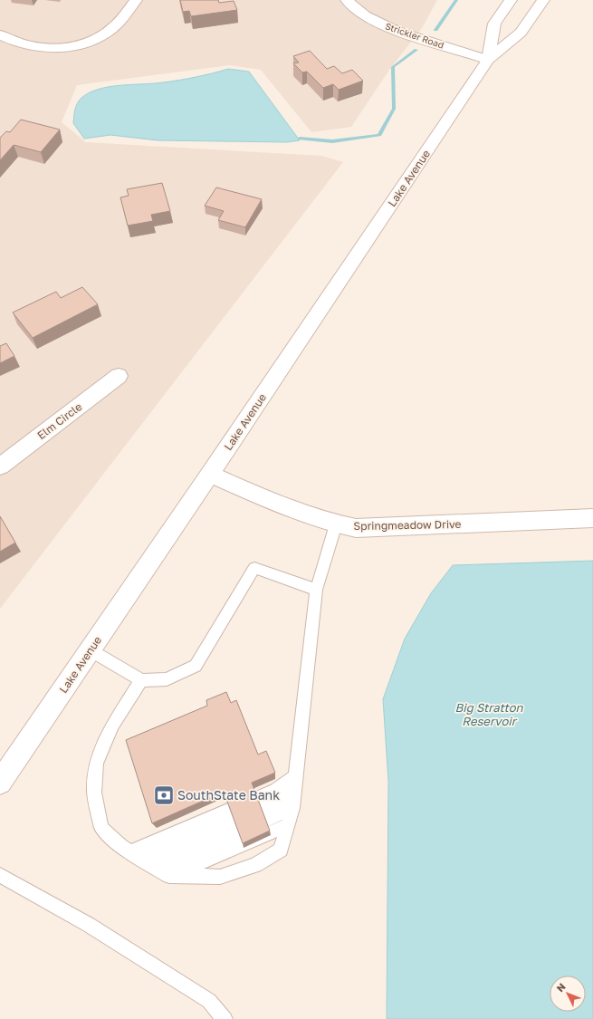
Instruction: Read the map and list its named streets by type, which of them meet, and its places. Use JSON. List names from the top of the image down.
{
  "streets": {
    "main road": [
      "Strickler Road",
      "Lake Avenue",
      "Elm Circle",
      "Springmeadow Drive"
    ]
  },
  "crossings": [
    ["Strickler Road", "Lake Avenue"],
    ["Lake Avenue", "Springmeadow Drive"]
  ],
  "water": ["Big Stratton Reservoir"],
  "places": {
    "bank": ["SouthState Bank"]
  },
  "north": "top left"
}
